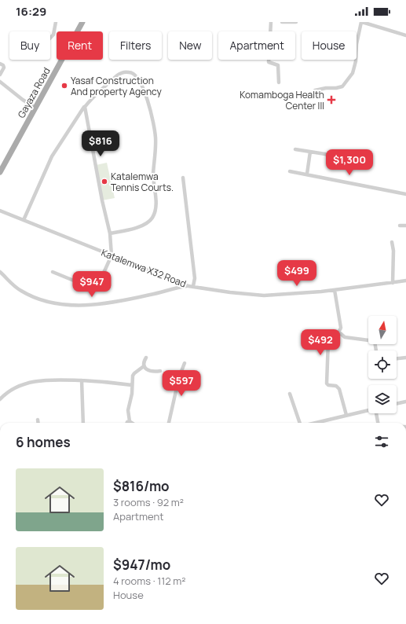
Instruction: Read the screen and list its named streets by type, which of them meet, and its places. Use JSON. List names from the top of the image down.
{
  "streets": {
    "main road": ["Gayaza Road"],
    "street": ["Katalemwa X32 Road"]
  },
  "places": {
    "other": ["Yasaf Construction And property Agency", "Katalemwa Tennis Courts."],
    "health": ["Komamboga Health Center III"]
  },
  "north": "top",
  "page": {
    "status": "16:29",
    "chip": [
      "Buy",
      "Rent",
      "Filters",
      "New",
      "Apartment",
      "House"
    ],
    "price": [
      "$816",
      "$1,300",
      "$499",
      "$947",
      "$492",
      "$597"
    ],
    "heading": "6 homes",
    "list": [
      {
        "name": "$816/mo",
        "note": "3 rooms · 92 m² · Apartment"
      },
      {
        "name": "$947/mo",
        "note": "4 rooms · 112 m² · House"
      }
    ]
  }
}
